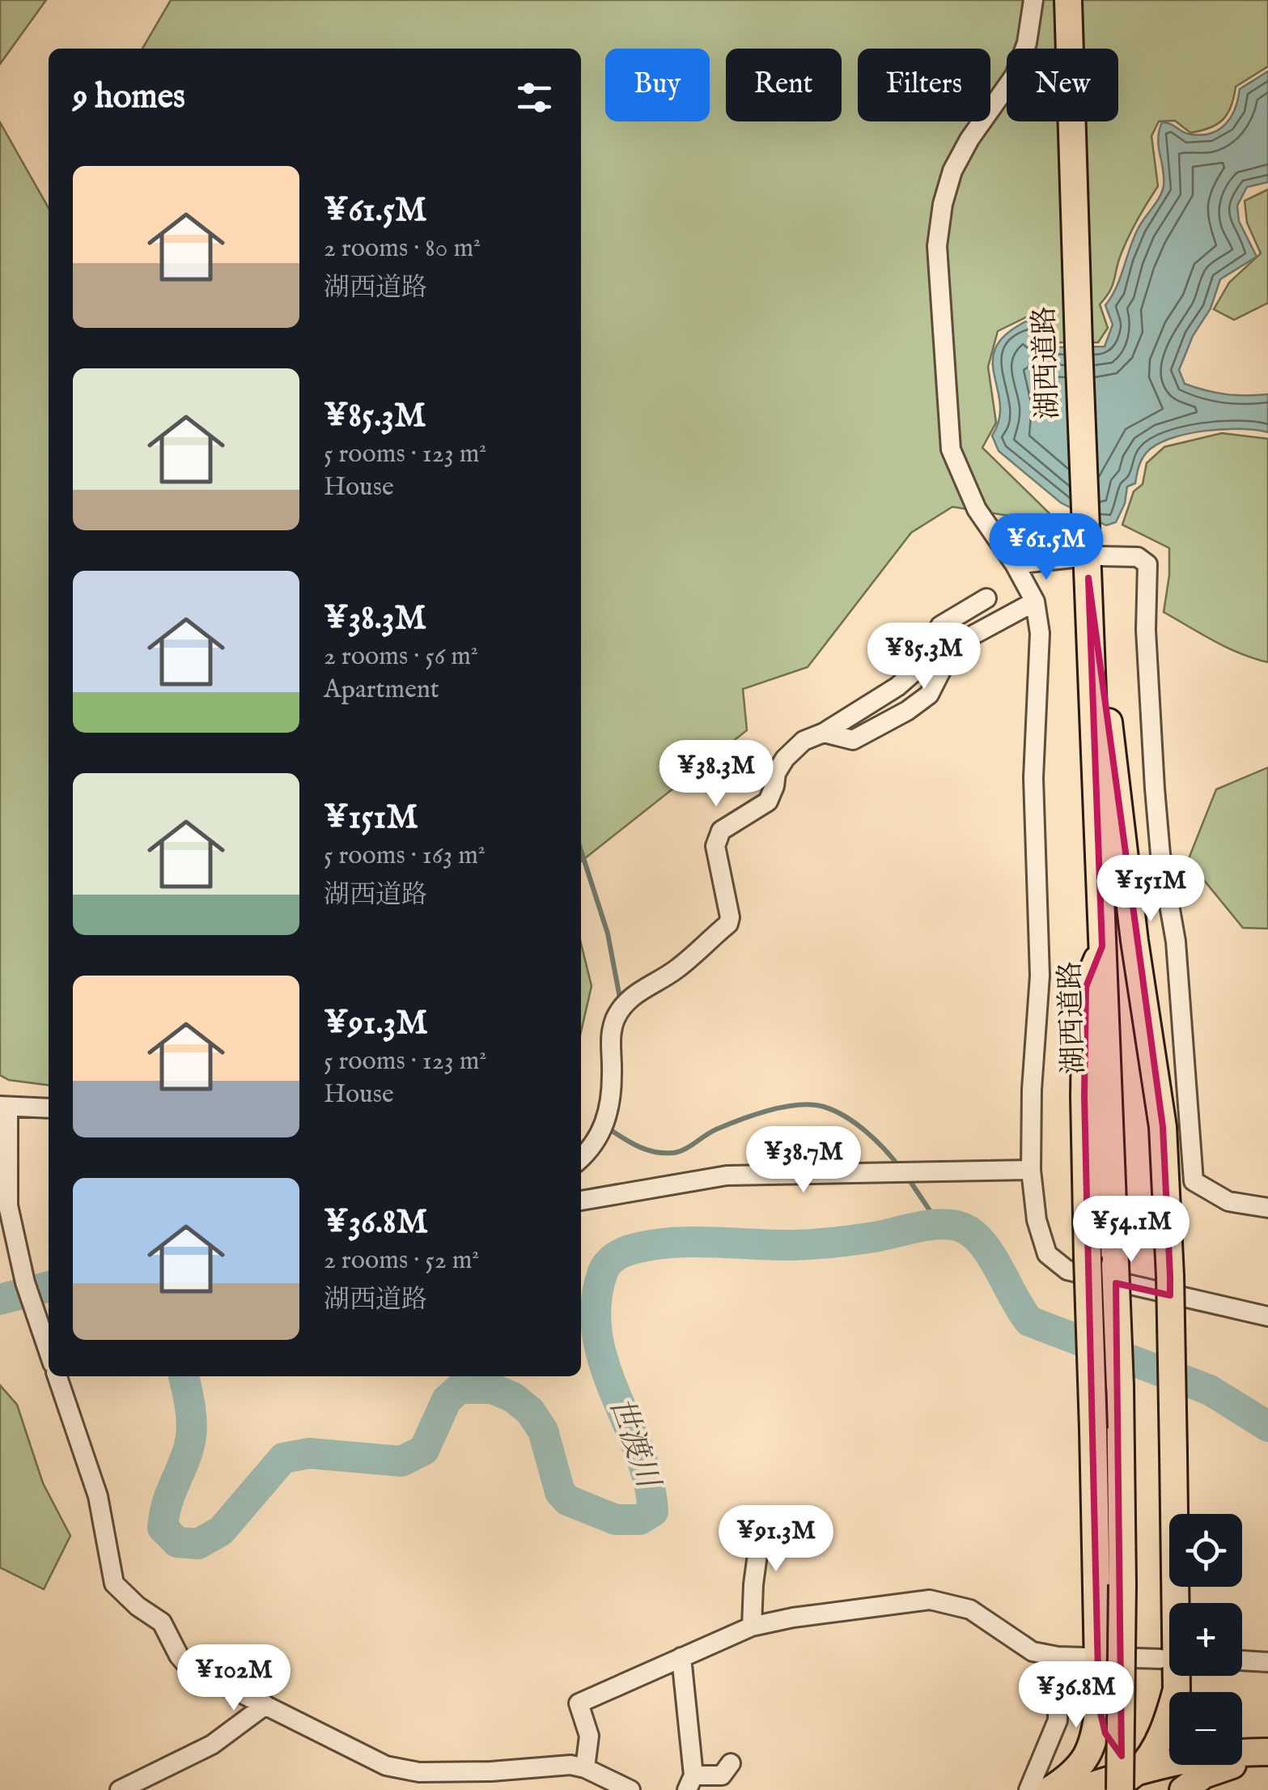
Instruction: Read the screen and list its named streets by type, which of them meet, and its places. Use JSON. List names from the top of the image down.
{
  "streets": {
    "highway": ["湖西道路"]
  },
  "water": ["世渡川"],
  "page": {
    "chip": [
      "Buy",
      "Rent",
      "Filters",
      "New"
    ],
    "heading": "9 homes",
    "list": [
      {
        "name": "¥61.5M",
        "note": "2 rooms · 80 m² · 湖西道路"
      },
      {
        "name": "¥85.3M",
        "note": "5 rooms · 123 m² · House"
      },
      {
        "name": "¥38.3M",
        "note": "2 rooms · 56 m² · Apartment"
      },
      {
        "name": "¥151M",
        "note": "5 rooms · 163 m² · 湖西道路"
      },
      {
        "name": "¥91.3M",
        "note": "5 rooms · 123 m² · House"
      },
      {
        "name": "¥36.8M",
        "note": "2 rooms · 52 m² · 湖西道路"
      }
    ],
    "price": [
      "¥61.5M",
      "¥85.3M",
      "¥38.3M",
      "¥151M",
      "¥38.7M",
      "¥54.1M",
      "¥91.3M",
      "¥102M",
      "¥36.8M"
    ],
    "map_buttons": ["+", "−"]
  }
}
